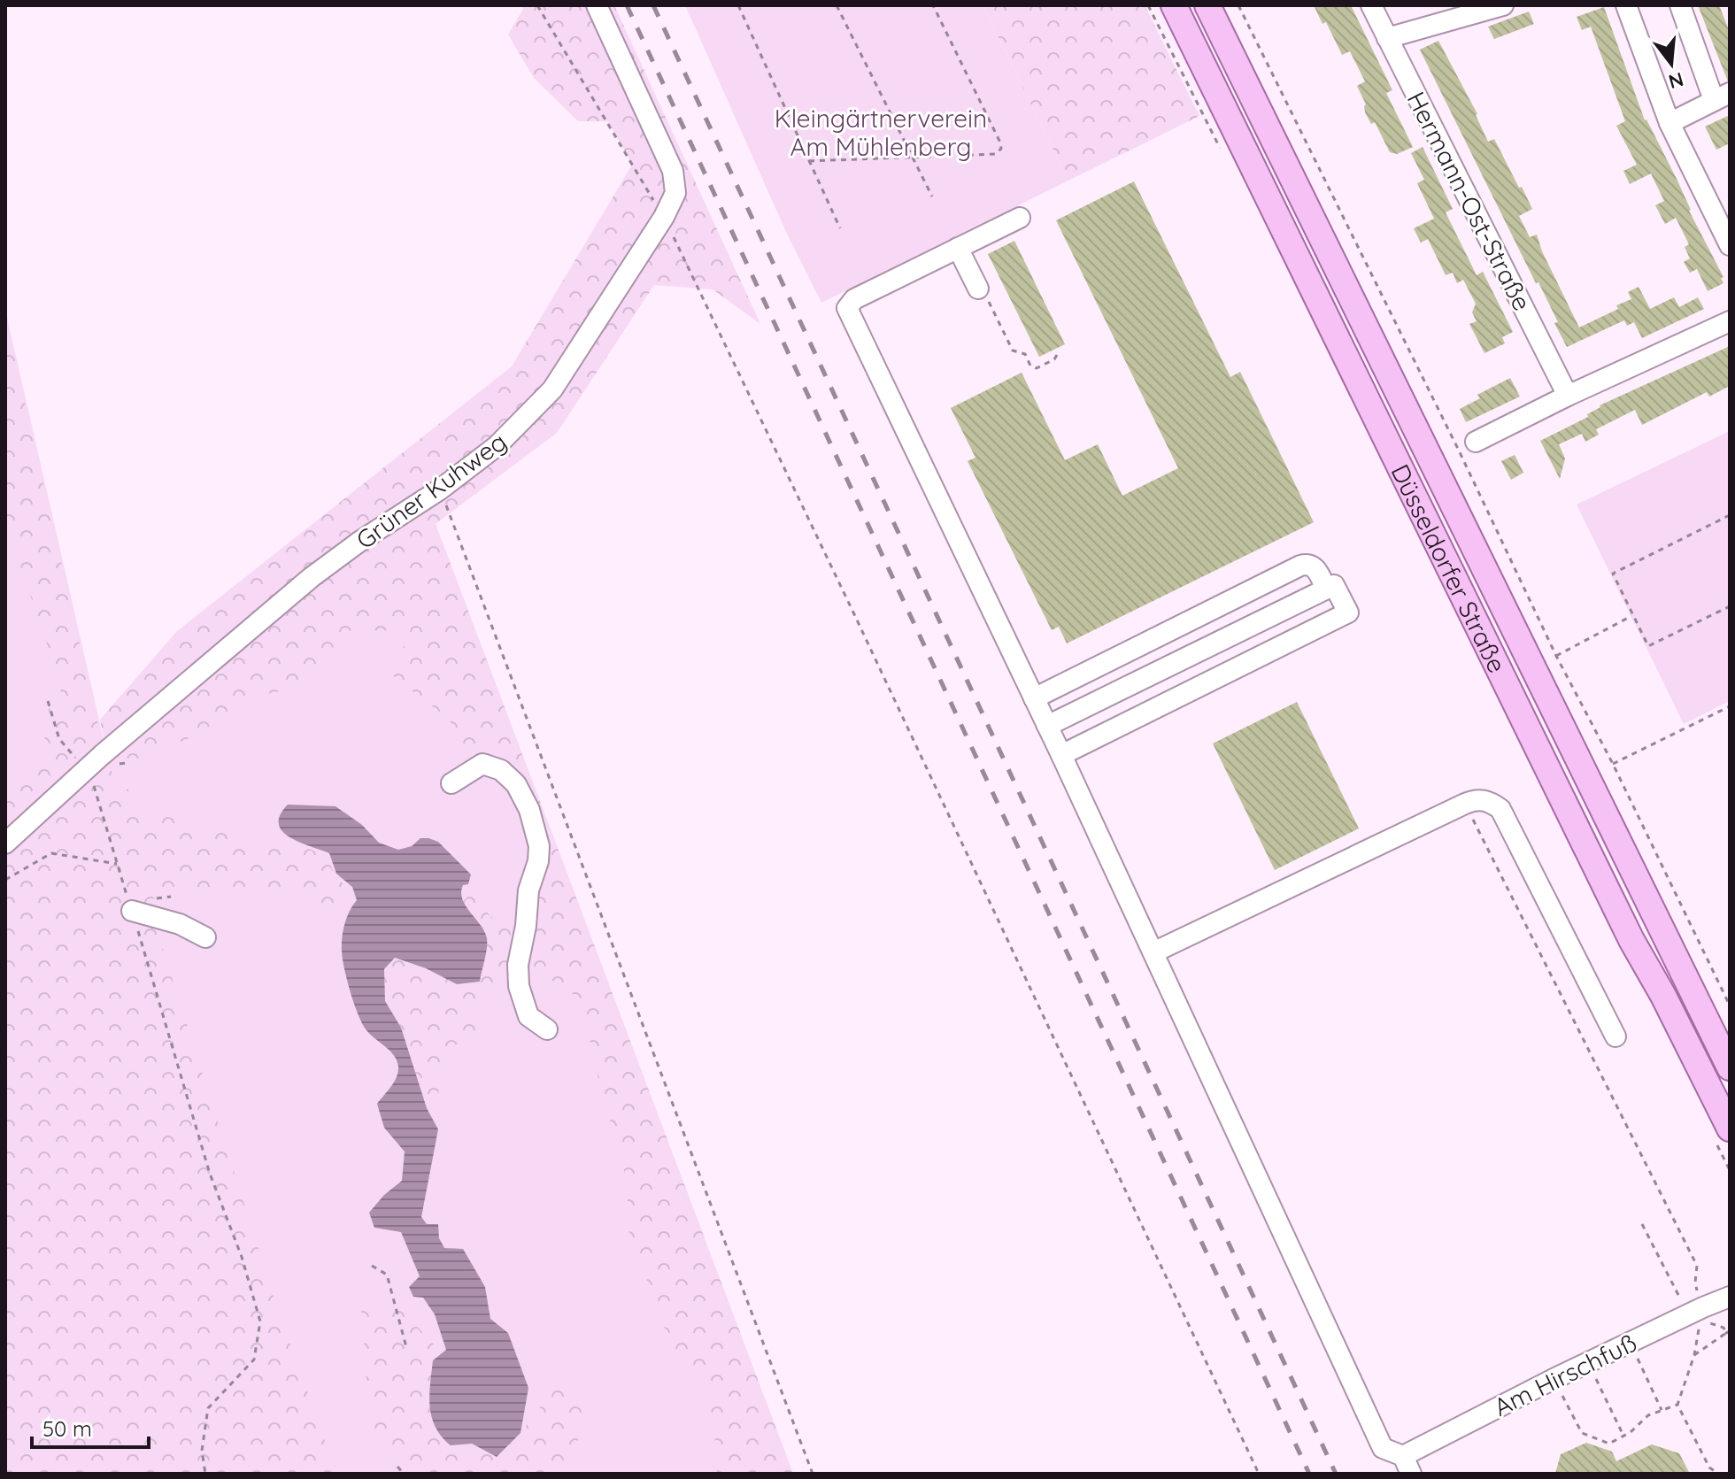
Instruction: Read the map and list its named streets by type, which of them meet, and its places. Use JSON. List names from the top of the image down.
{
  "streets": {
    "main road": ["Düsseldorfer Straße"],
    "street": ["Hermann-Ost-Straße", "Grüner Kuhweg", "Am Hirschfuß"]
  },
  "parks": ["Kleingärtnerverein Am Mühlenberg"],
  "scale_bar": "50 m",
  "north": "bottom"
}
